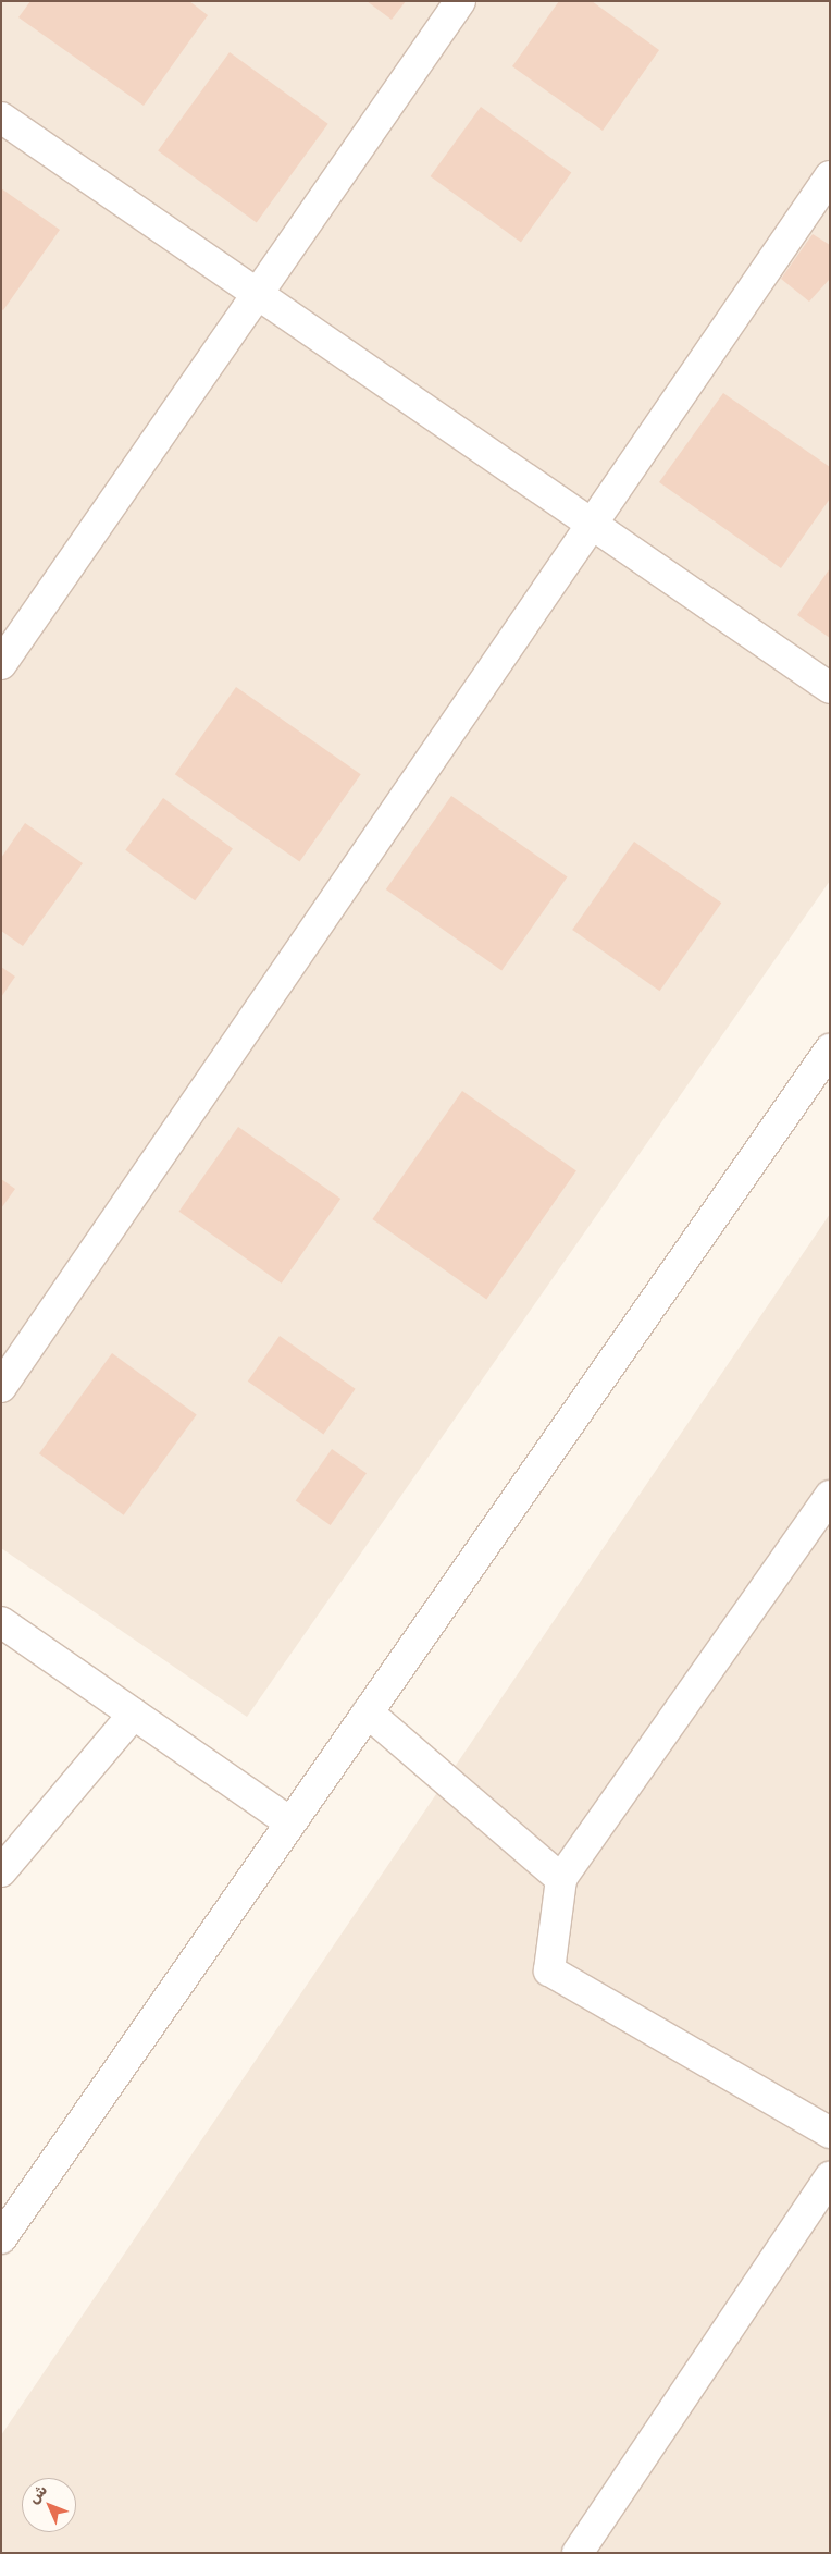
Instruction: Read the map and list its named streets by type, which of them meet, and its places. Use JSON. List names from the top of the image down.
{
  "north": "top left"
}
